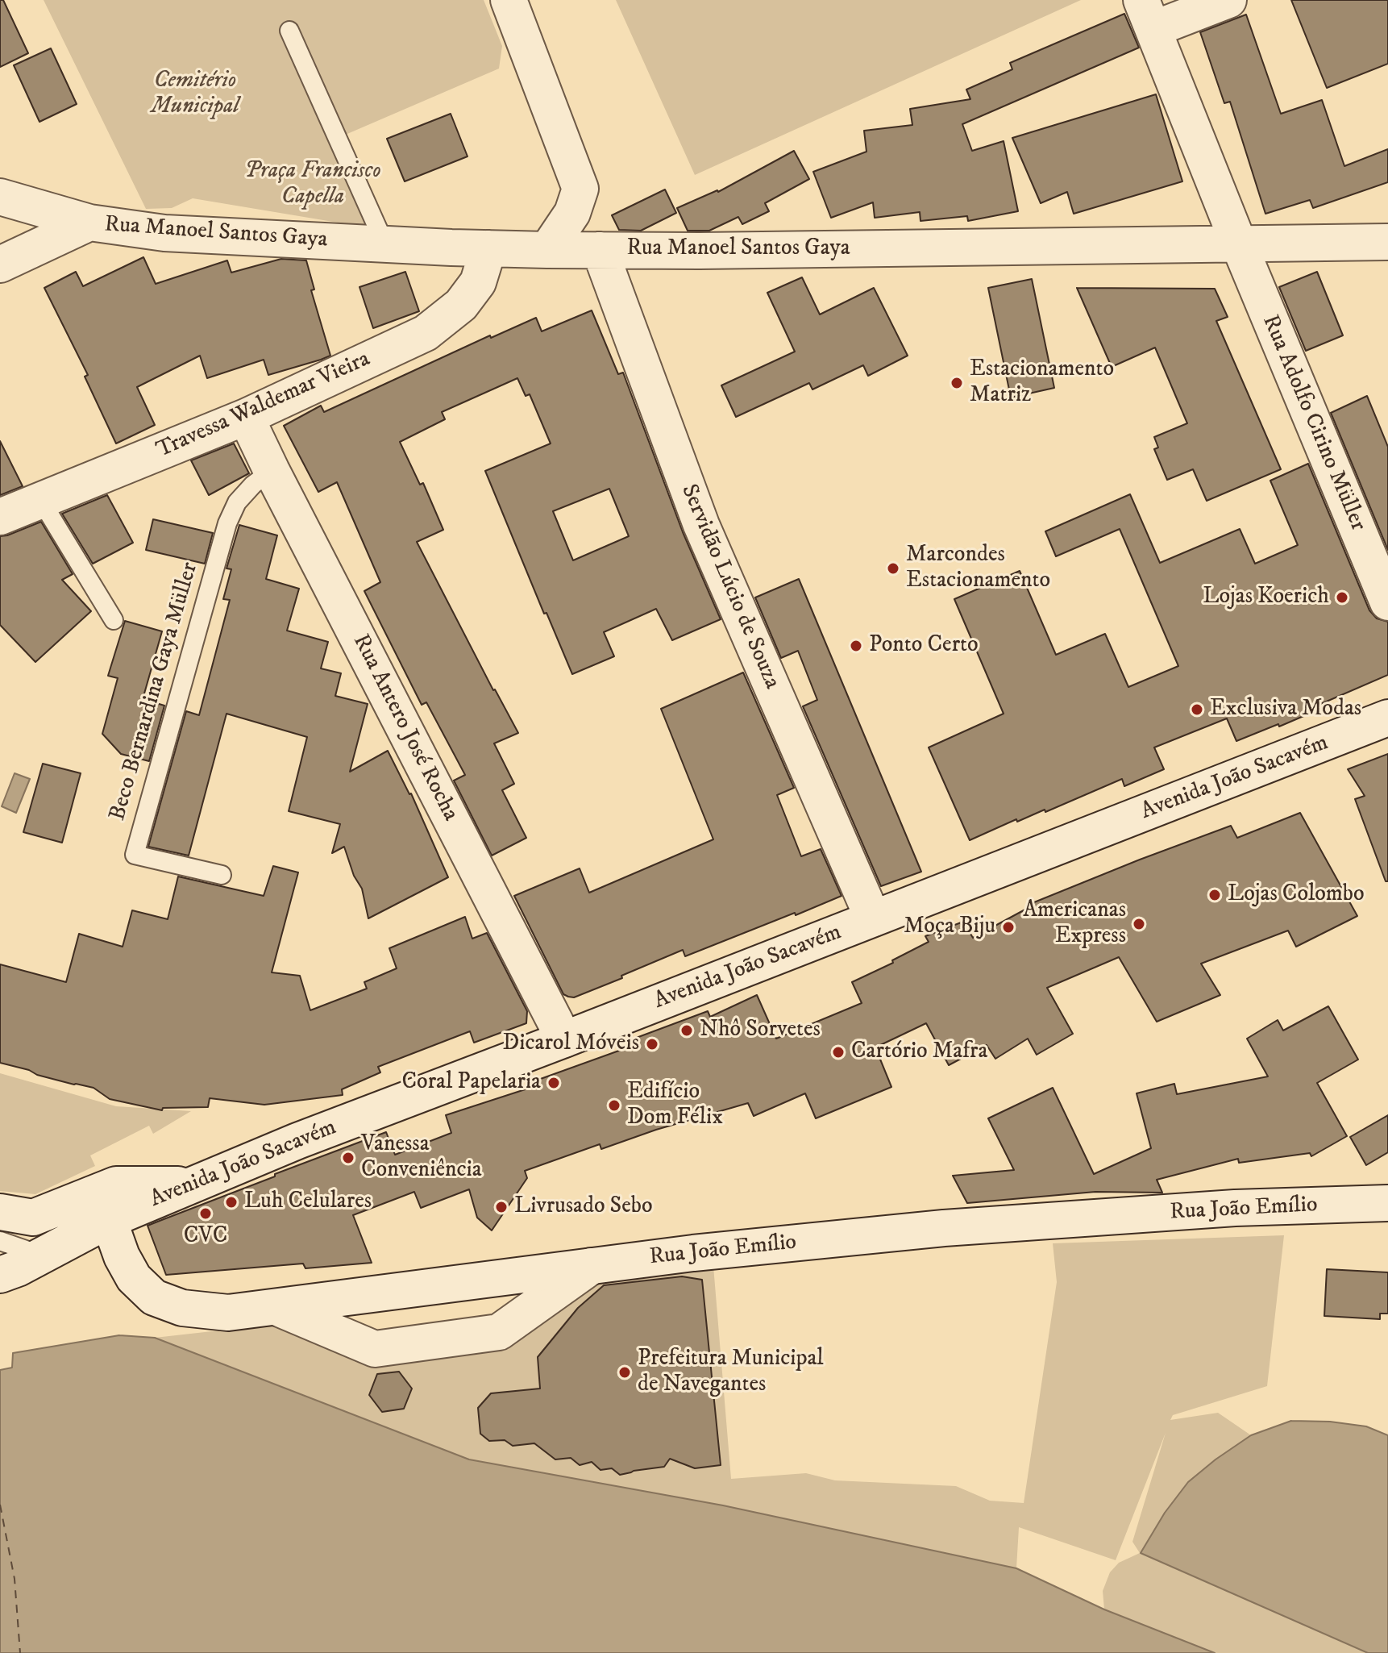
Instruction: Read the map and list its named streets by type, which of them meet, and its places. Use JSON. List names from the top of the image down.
{
  "streets": {
    "street": [
      "Rua Manoel Santos Gaya",
      "Travessa Waldemar Vieira",
      "Rua Adolfo Cirino Müller",
      "Servidão Lúcio de Souza",
      "Rua Antero José Rocha",
      "Avenida João Sacavém",
      "Rua João Emílio"
    ],
    "lane": ["Beco Bernardina Gaya Müller"]
  },
  "crossings": [
    ["Rua Manoel Santos Gaya", "Travessa Waldemar Vieira"],
    ["Rua Manoel Santos Gaya", "Rua Adolfo Cirino Müller"],
    ["Rua Manoel Santos Gaya", "Servidão Lúcio de Souza"],
    ["Travessa Waldemar Vieira", "Rua Antero José Rocha"],
    ["Servidão Lúcio de Souza", "Avenida João Sacavém"],
    ["Beco Bernardina Gaya Müller", "Rua Antero José Rocha"],
    ["Rua Antero José Rocha", "Avenida João Sacavém"],
    ["Avenida João Sacavém", "Rua João Emílio"]
  ],
  "parks": ["Cemitério Municipal", "Praça Francisco Capella"],
  "places": [
    "Estacionamento Matriz",
    "Marcondes Estacionamento",
    "Lojas Koerich",
    "Ponto Certo",
    "Exclusiva Modas",
    "Lojas Colombo",
    "Americanas Express",
    "Moça Biju",
    "Nhô Sorvetes",
    "Dicarol Móveis",
    "Cartório Mafra",
    "Coral Papelaria",
    "Edifício Dom Félix",
    "Vanessa Conveniência",
    "Luh Celulares",
    "Livrusado Sebo",
    "CVC",
    "Prefeitura Municipal de Navegantes"
  ]
}
